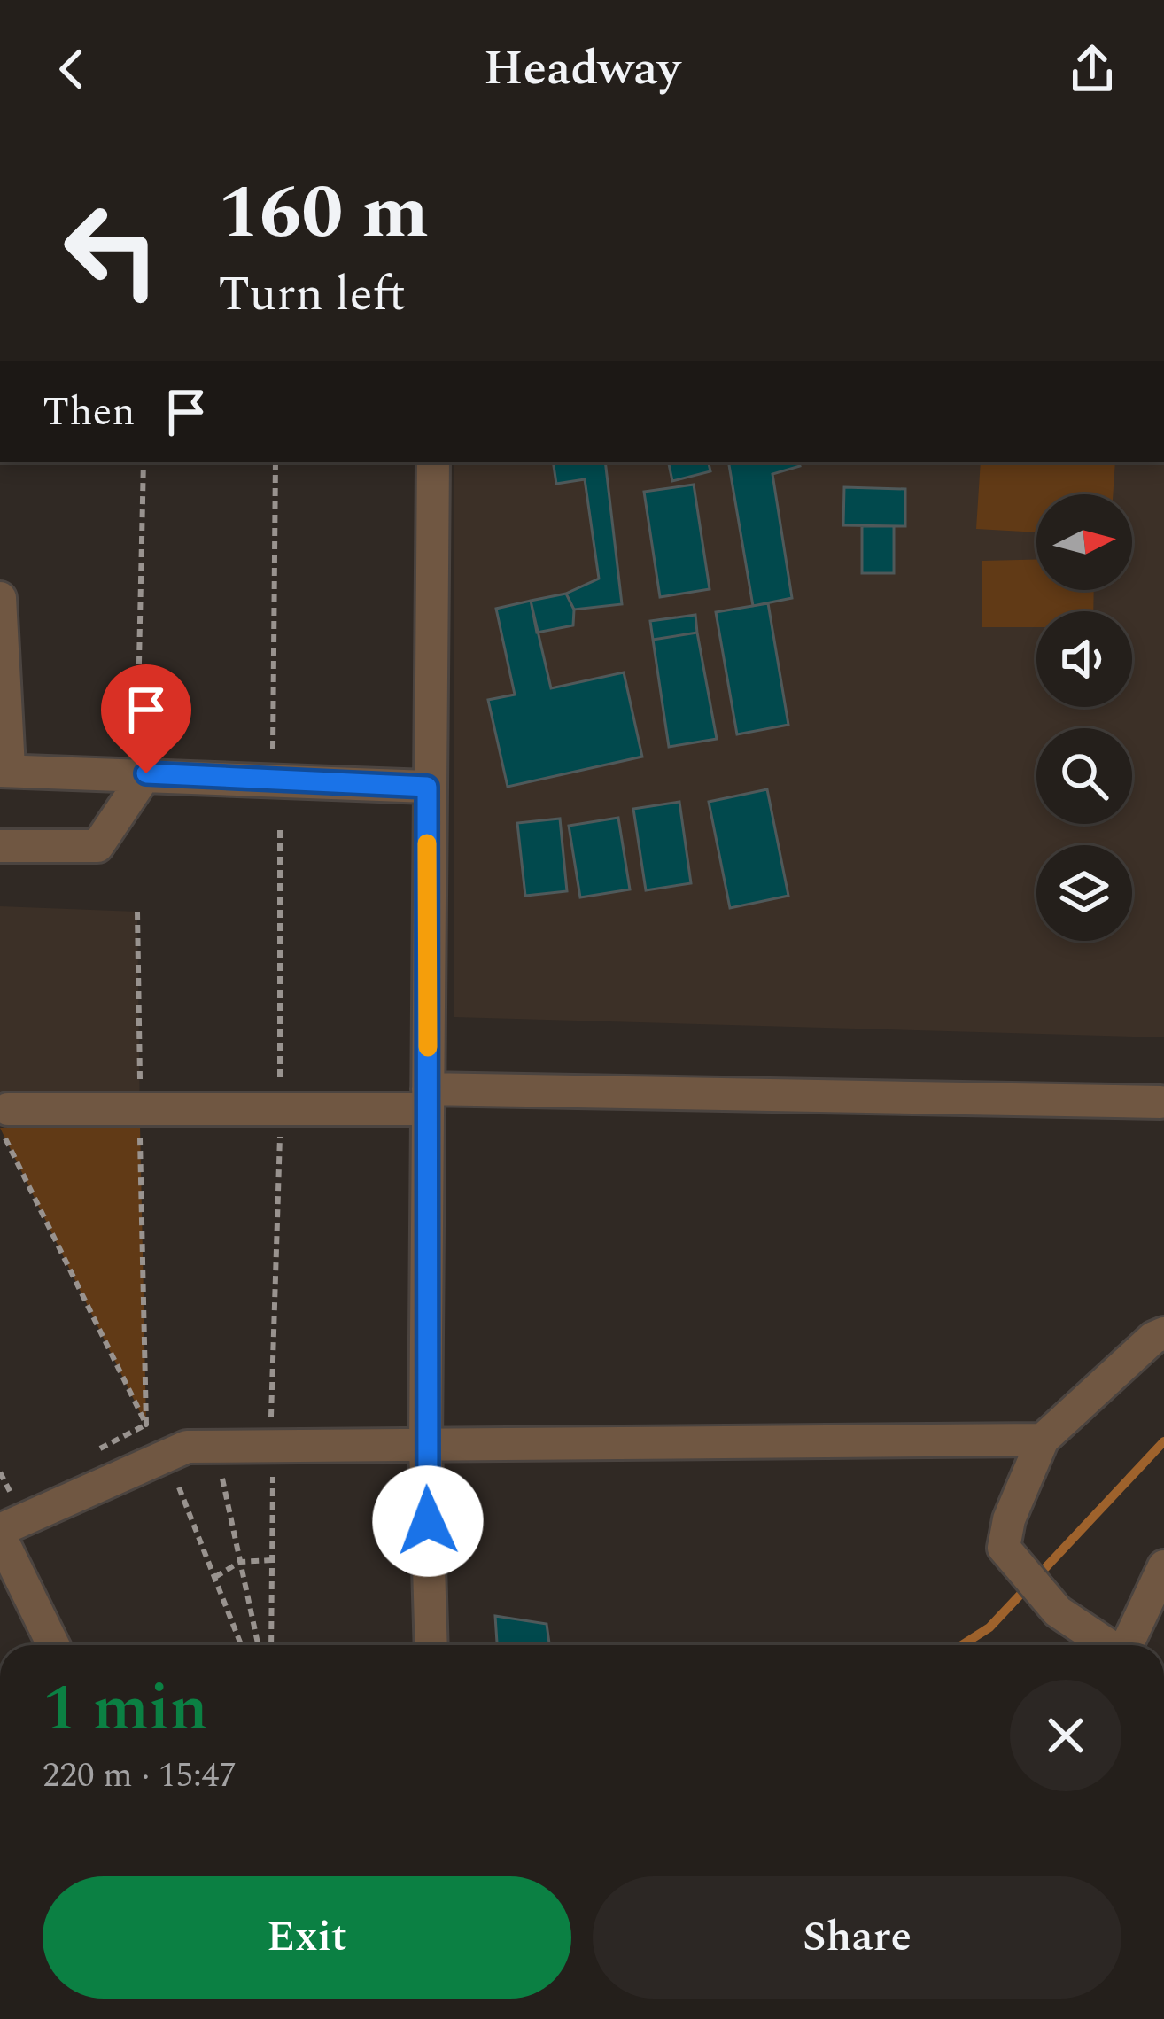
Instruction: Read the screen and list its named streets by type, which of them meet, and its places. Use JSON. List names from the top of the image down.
{
  "north": "right",
  "page": {
    "header": "Headway",
    "turn": ["160 m", "Turn left"],
    "then": "Then",
    "heading": ["1 min", "220 m · 15:47"],
    "buttons": ["Exit", "Share"]
  }
}
